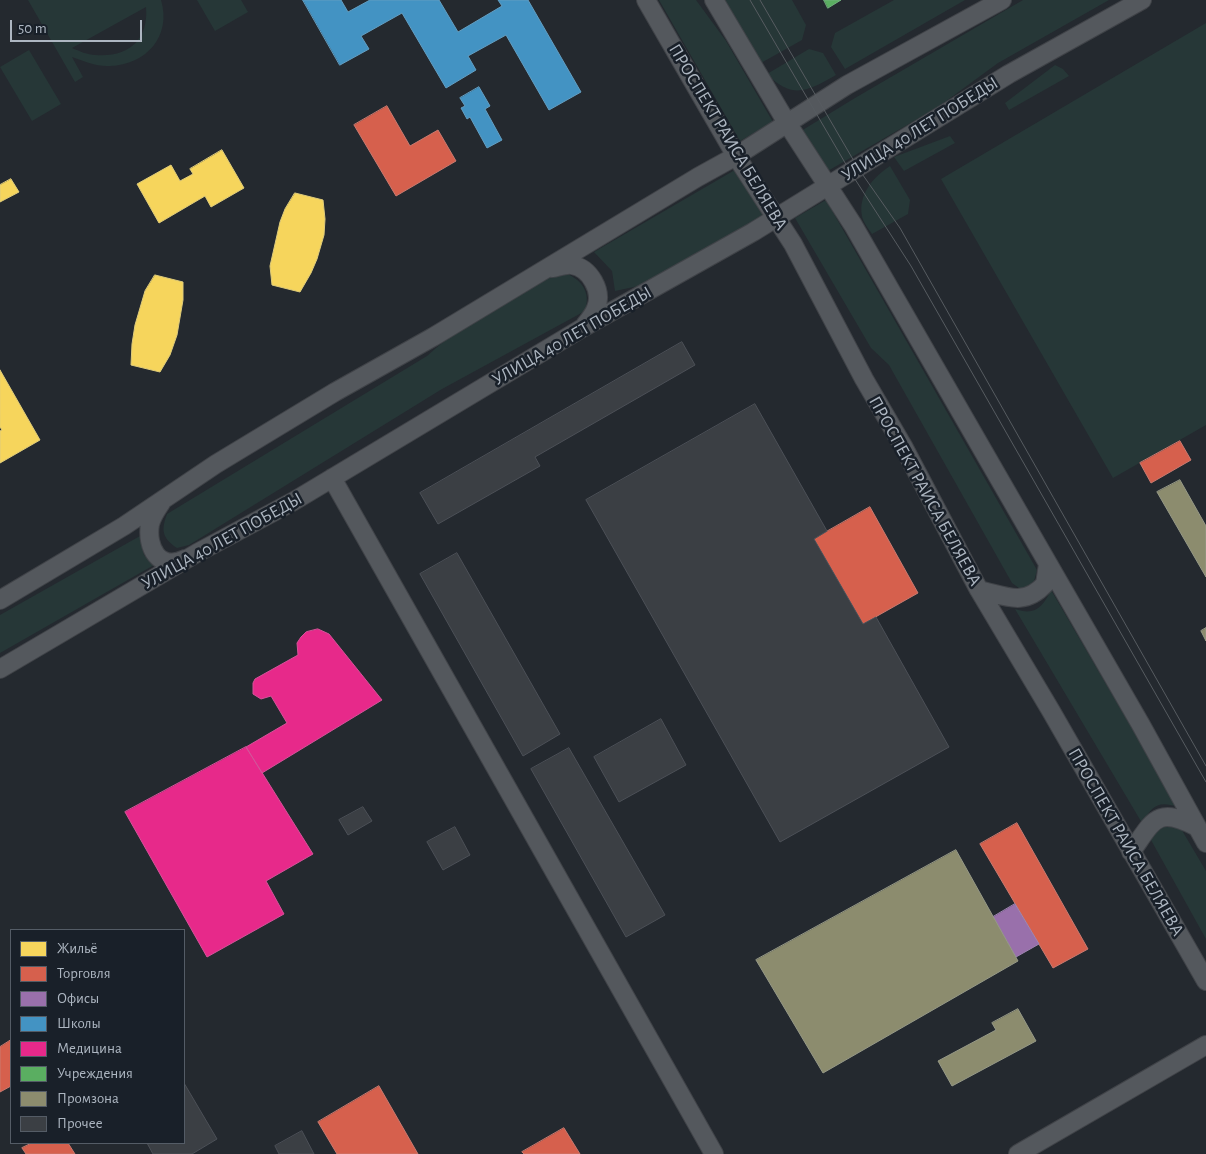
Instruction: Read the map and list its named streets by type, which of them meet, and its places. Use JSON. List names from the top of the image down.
{
  "streets": {
    "street": ["УЛИЦА 40 ЛЕТ ПОБЕДЫ", "ПРОСПЕКТ РАИСА БЕЛЯЕВА"]
  },
  "crossings": [
    ["УЛИЦА 40 ЛЕТ ПОБЕДЫ", "ПРОСПЕКТ РАИСА БЕЛЯЕВА"]
  ],
  "legend": [
    "Жильё",
    "Торговля",
    "Офисы",
    "Школы",
    "Медицина",
    "Учреждения",
    "Промзона",
    "Прочее"
  ],
  "scale_bar": "50 m"
}
